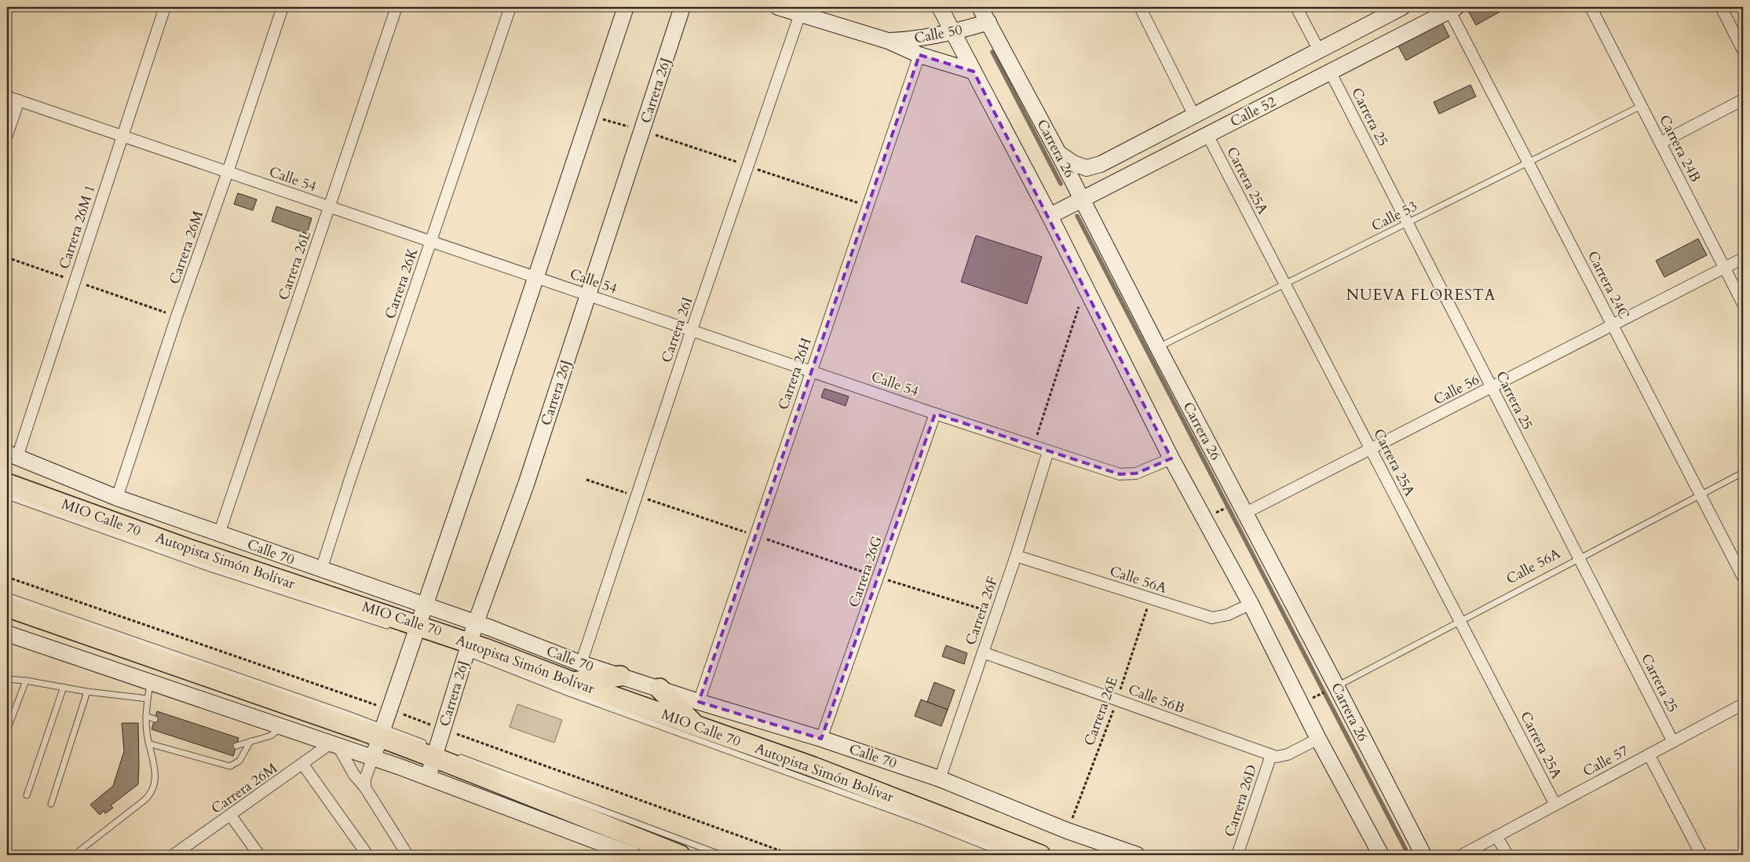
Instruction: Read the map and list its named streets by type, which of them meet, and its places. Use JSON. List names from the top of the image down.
{
  "streets": {
    "highway": ["Autopista Simón Bolívar"],
    "street": [
      "Calle 50",
      "Carrera 26J",
      "Calle 52",
      "Carrera 25",
      "Carrera 26",
      "Carrera 24B",
      "Calle 54",
      "Carrera 25A",
      "Carrera 26M 1",
      "Carrera 26M",
      "Carrera 26L",
      "Carrera 26K",
      "Carrera 24C",
      "Carrera 26I",
      "Carrera 26H",
      "Calle 56",
      "Calle 70",
      "Calle 56A",
      "Carrera 26G",
      "Carrera 26F",
      "Calle 56B",
      "Calle 57",
      "Carrera 26D"
    ],
    "lane": ["Calle 53", "MIO Calle 70"],
    "path": ["Carrera 26E"]
  },
  "crossings": [
    ["Calle 50", "Carrera 26"],
    ["Calle 50", "Carrera 26I"],
    ["Calle 50", "Carrera 26H"],
    ["Carrera 26J", "Calle 54"],
    ["Carrera 26J", "MIO Calle 70"],
    ["Carrera 26J", "Calle 70"],
    ["Carrera 26J", "Autopista Simón Bolívar"],
    ["Calle 52", "Carrera 25"],
    ["Calle 52", "Carrera 26"],
    ["Calle 52", "Carrera 25A"],
    ["Calle 52", "Carrera 24C"],
    ["Carrera 25", "Calle 53"],
    ["Carrera 25", "Calle 56"],
    ["Carrera 25", "Calle 56A"],
    ["Carrera 25", "Calle 57"],
    ["Carrera 26", "Calle 53"],
    ["Carrera 26", "Calle 56"],
    ["Carrera 26", "Calle 56A"],
    ["Carrera 24B", "Calle 53"],
    ["Carrera 24B", "Calle 56"],
    ["Calle 54", "Carrera 26M 1"],
    ["Calle 54", "Carrera 26M"],
    ["Calle 54", "Carrera 26L"],
    ["Calle 54", "Carrera 26K"],
    ["Calle 54", "Carrera 26I"],
    ["Calle 54", "Carrera 26H"],
    ["Calle 54", "Carrera 26G"],
    ["Calle 54", "Carrera 26F"],
    ["Carrera 25A", "Calle 53"],
    ["Carrera 25A", "Calle 56"],
    ["Carrera 25A", "Calle 56A"],
    ["Carrera 25A", "Calle 57"],
    ["Calle 53", "Carrera 24C"],
    ["Carrera 26M 1", "Calle 70"],
    ["Carrera 26M", "Calle 70"],
    ["Carrera 26L", "Calle 70"],
    ["Carrera 26K", "Calle 70"],
    ["Carrera 24C", "Calle 56"],
    ["Carrera 24C", "Calle 56A"],
    ["Carrera 26I", "Calle 70"],
    ["Carrera 26H", "Calle 70"],
    ["MIO Calle 70", "Autopista Simón Bolívar"],
    ["Calle 70", "Carrera 26G"],
    ["Calle 70", "Carrera 26F"],
    ["Calle 70", "Carrera 26E"],
    ["Calle 56A", "Carrera 26F"],
    ["Calle 56A", "Carrera 26E"],
    ["Carrera 26F", "Calle 56B"],
    ["Calle 56B", "Carrera 26E"],
    ["Calle 56B", "Carrera 26D"]
  ],
  "districts": ["NUEVA FLORESTA"]
}
